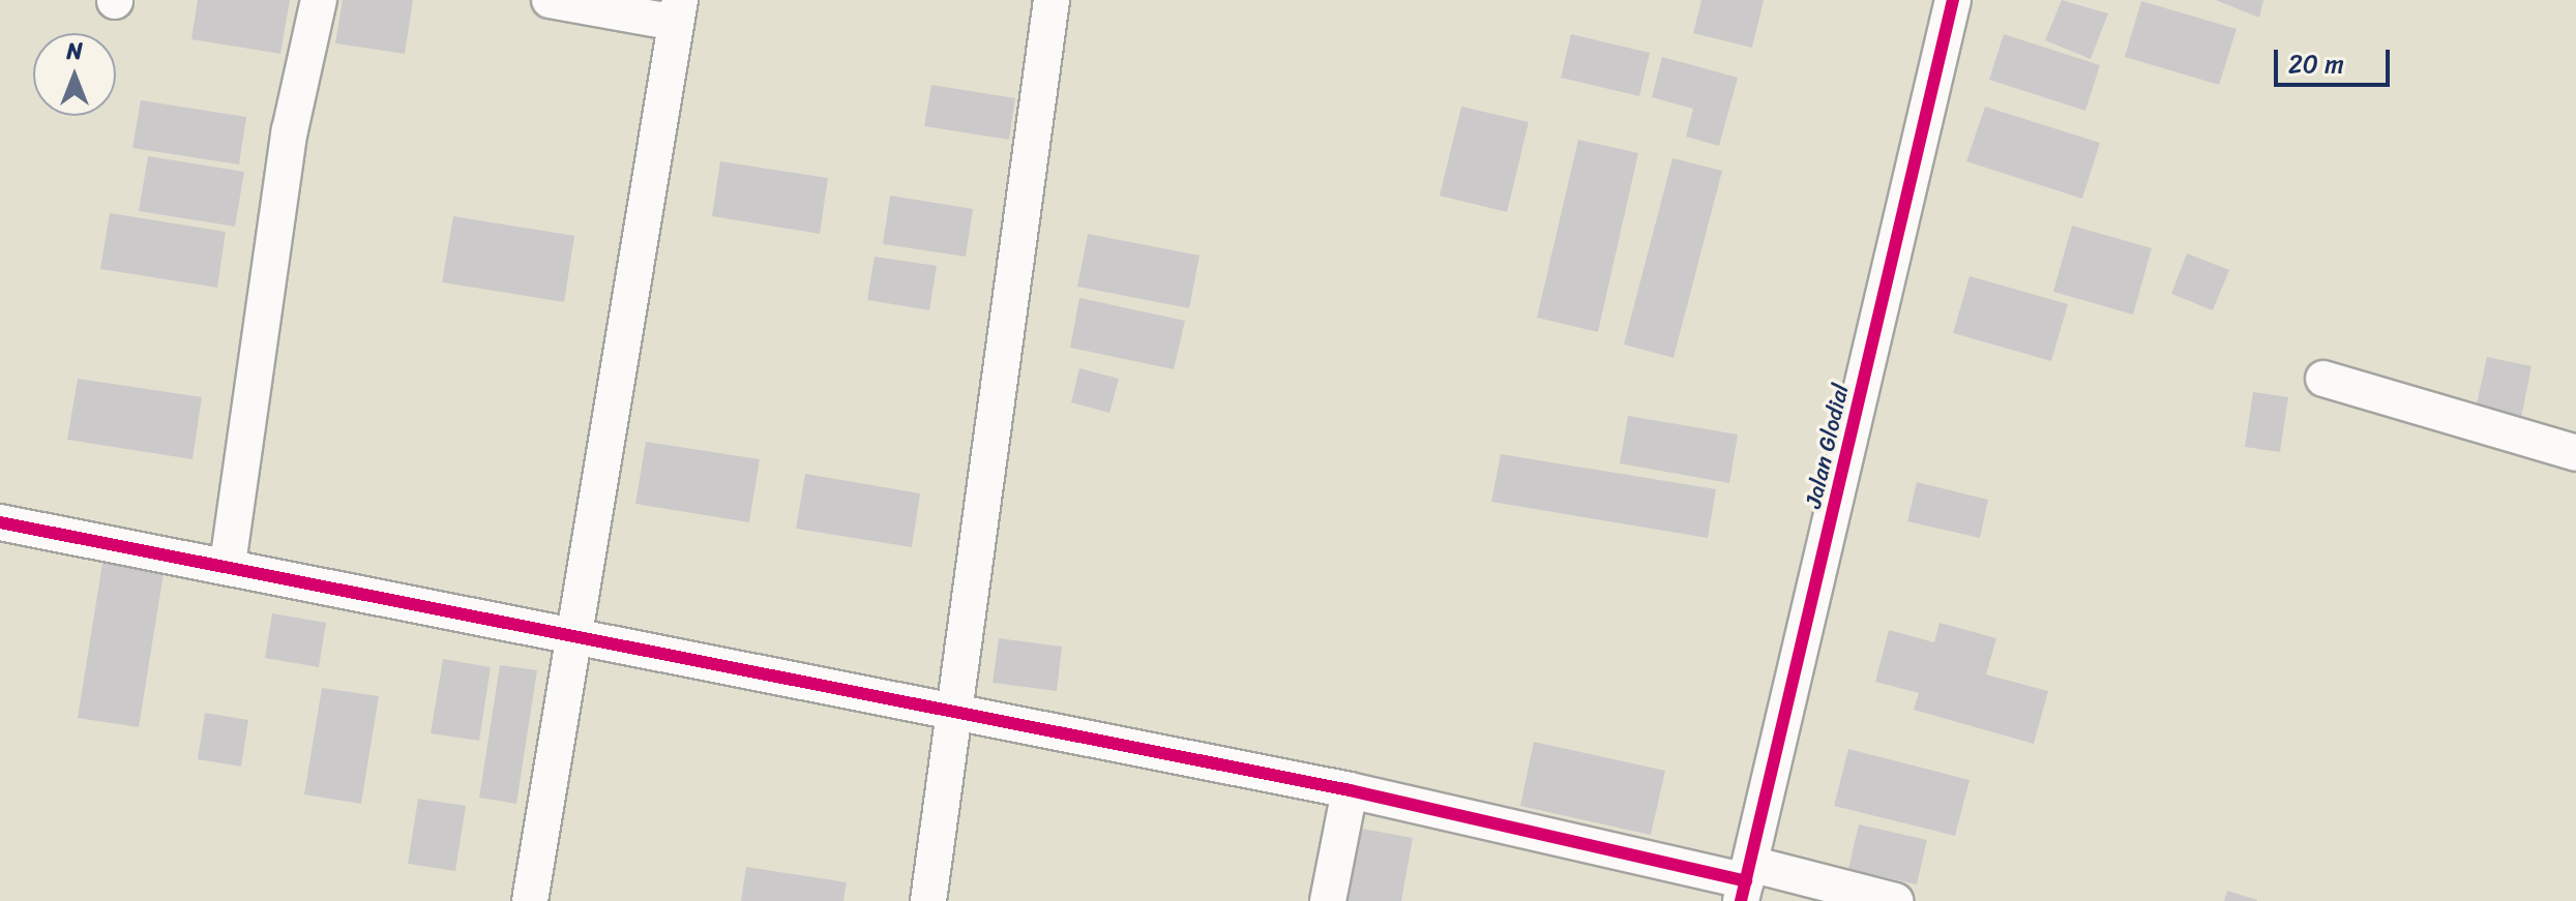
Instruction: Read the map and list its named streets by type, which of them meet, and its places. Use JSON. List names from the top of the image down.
{
  "streets": {
    "street": ["Jalan Glodial"]
  },
  "scale_bar": "20 m",
  "north": "top"
}
